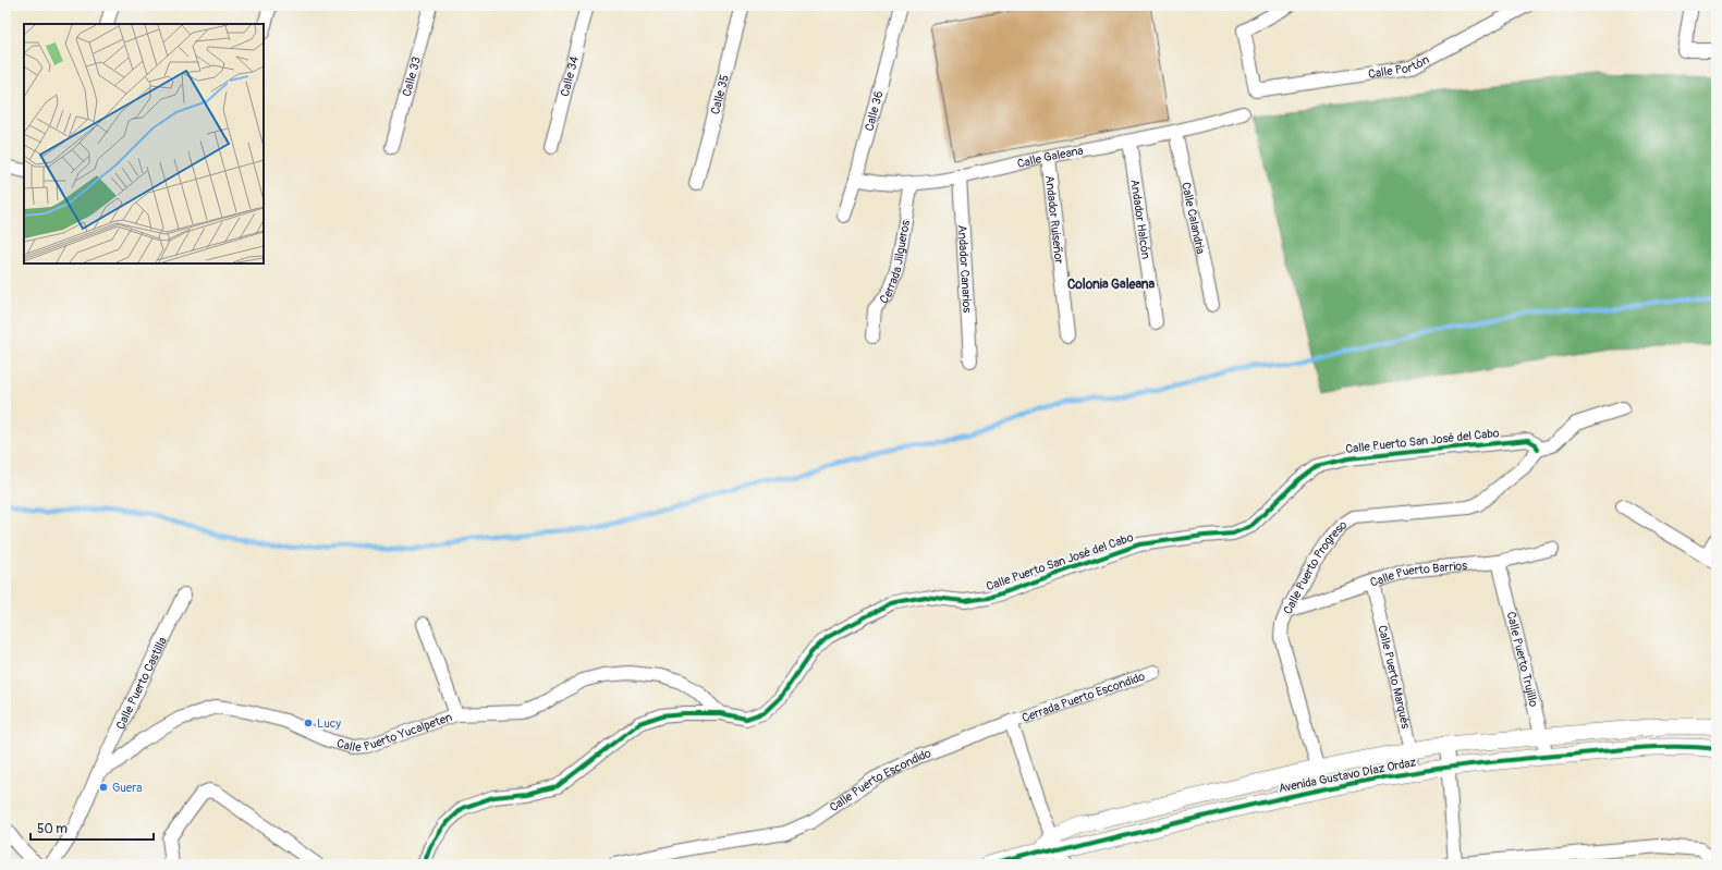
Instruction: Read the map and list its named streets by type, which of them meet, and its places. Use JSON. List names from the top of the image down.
{
  "streets": {
    "street": [
      "Calle Portón",
      "Calle 33",
      "Calle 34",
      "Calle 35",
      "Calle 36",
      "Calle Galeana",
      "Andador Halcón",
      "Calle Calandria",
      "Andador Ruiseñor",
      "Cerrada Jilgueros",
      "Andador Canarios",
      "Calle Puerto San José del Cabo",
      "Calle Puerto Progreso",
      "Calle Puerto Barrios",
      "Calle Puerto Trujillo",
      "Calle Puerto Marqués",
      "Calle Puerto Castilla",
      "Cerrada Puerto Escondido",
      "Calle Puerto Yucalpeten",
      "Avenida Gustavo Díaz Ordaz",
      "Calle Puerto Escondido"
    ]
  },
  "crossings": [
    ["Calle 36", "Calle Galeana"],
    ["Calle Galeana", "Andador Halcón"],
    ["Calle Galeana", "Calle Calandria"],
    ["Calle Galeana", "Andador Ruiseñor"],
    ["Calle Galeana", "Cerrada Jilgueros"],
    ["Calle Galeana", "Andador Canarios"],
    ["Calle Puerto San José del Cabo", "Calle Puerto Progreso"],
    ["Calle Puerto San José del Cabo", "Calle Puerto Yucalpeten"],
    ["Calle Puerto Progreso", "Calle Puerto Barrios"],
    ["Calle Puerto Progreso", "Avenida Gustavo Díaz Ordaz"],
    ["Calle Puerto Barrios", "Calle Puerto Trujillo"],
    ["Calle Puerto Barrios", "Calle Puerto Marqués"],
    ["Calle Puerto Trujillo", "Avenida Gustavo Díaz Ordaz"],
    ["Calle Puerto Marqués", "Avenida Gustavo Díaz Ordaz"],
    ["Calle Puerto Castilla", "Calle Puerto Yucalpeten"],
    ["Cerrada Puerto Escondido", "Calle Puerto Escondido"]
  ],
  "districts": ["Colonia Galeana"],
  "places": ["Lucy", "Guera"],
  "scale_bar": "50 m"
}
